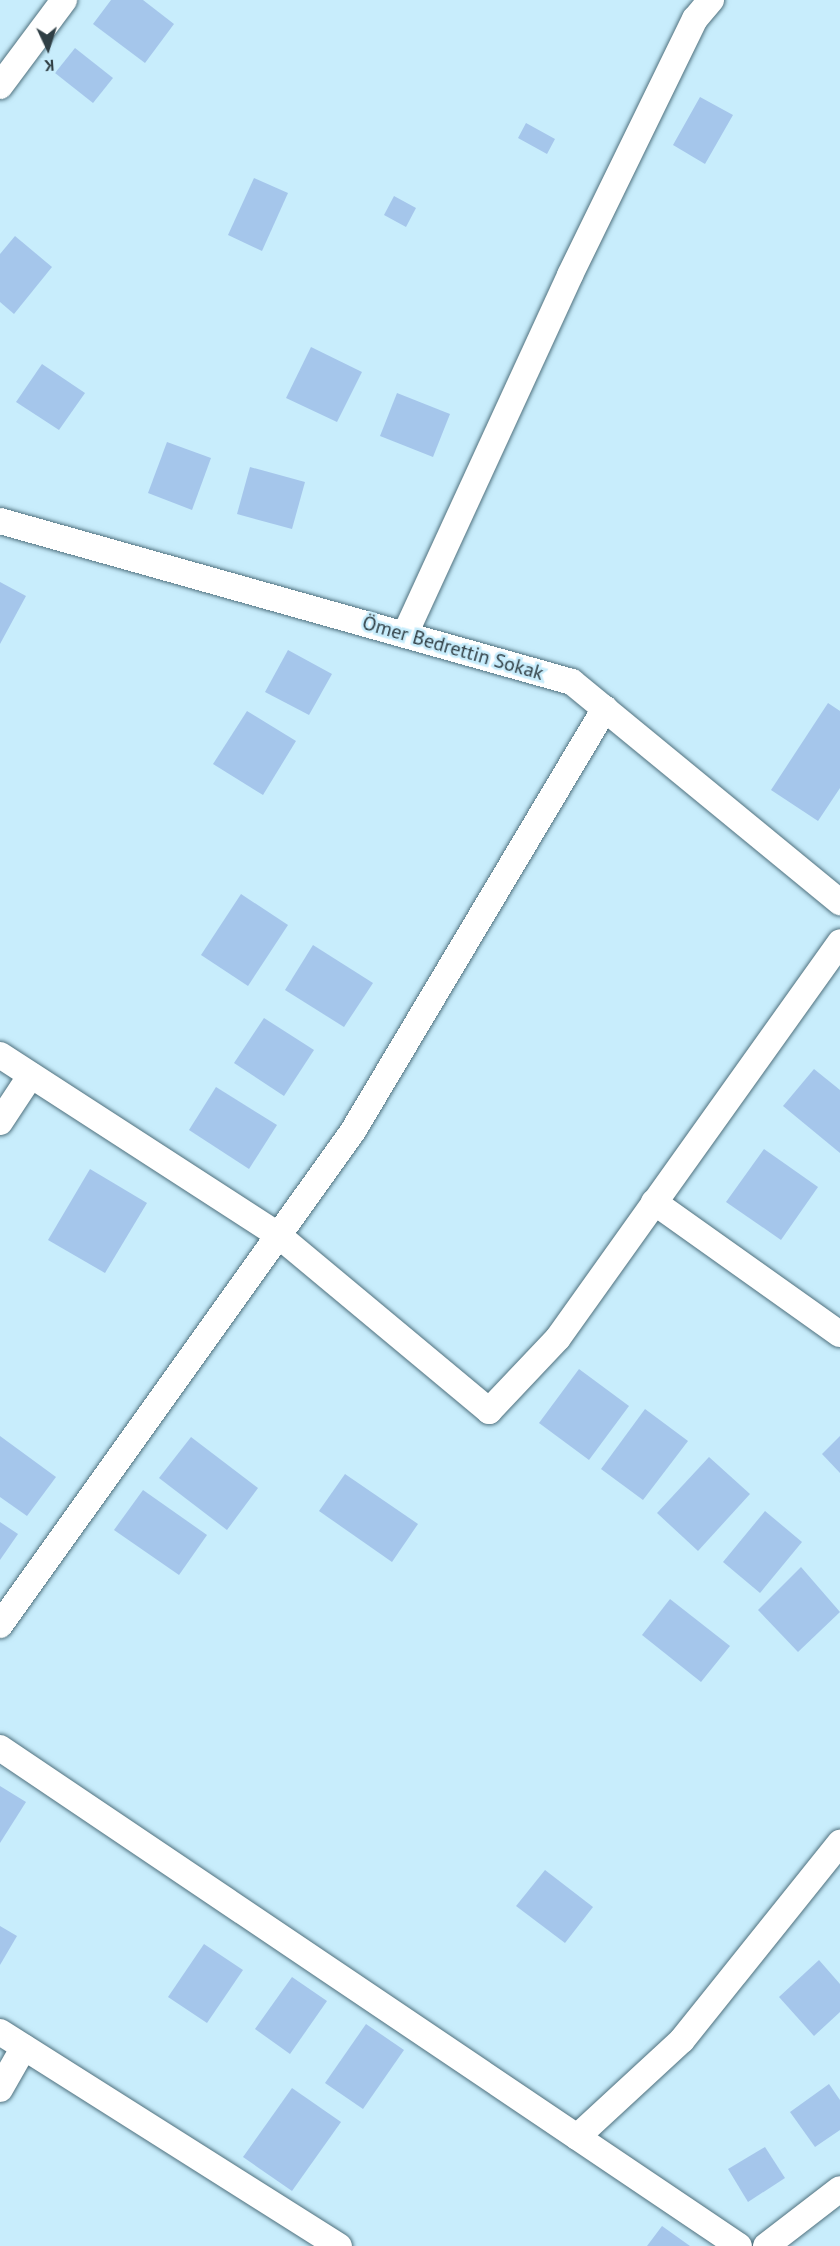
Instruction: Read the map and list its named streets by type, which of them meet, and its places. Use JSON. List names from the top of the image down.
{
  "streets": {
    "street": ["Ömer Bedrettin Sokak"]
  },
  "north": "bottom"
}
